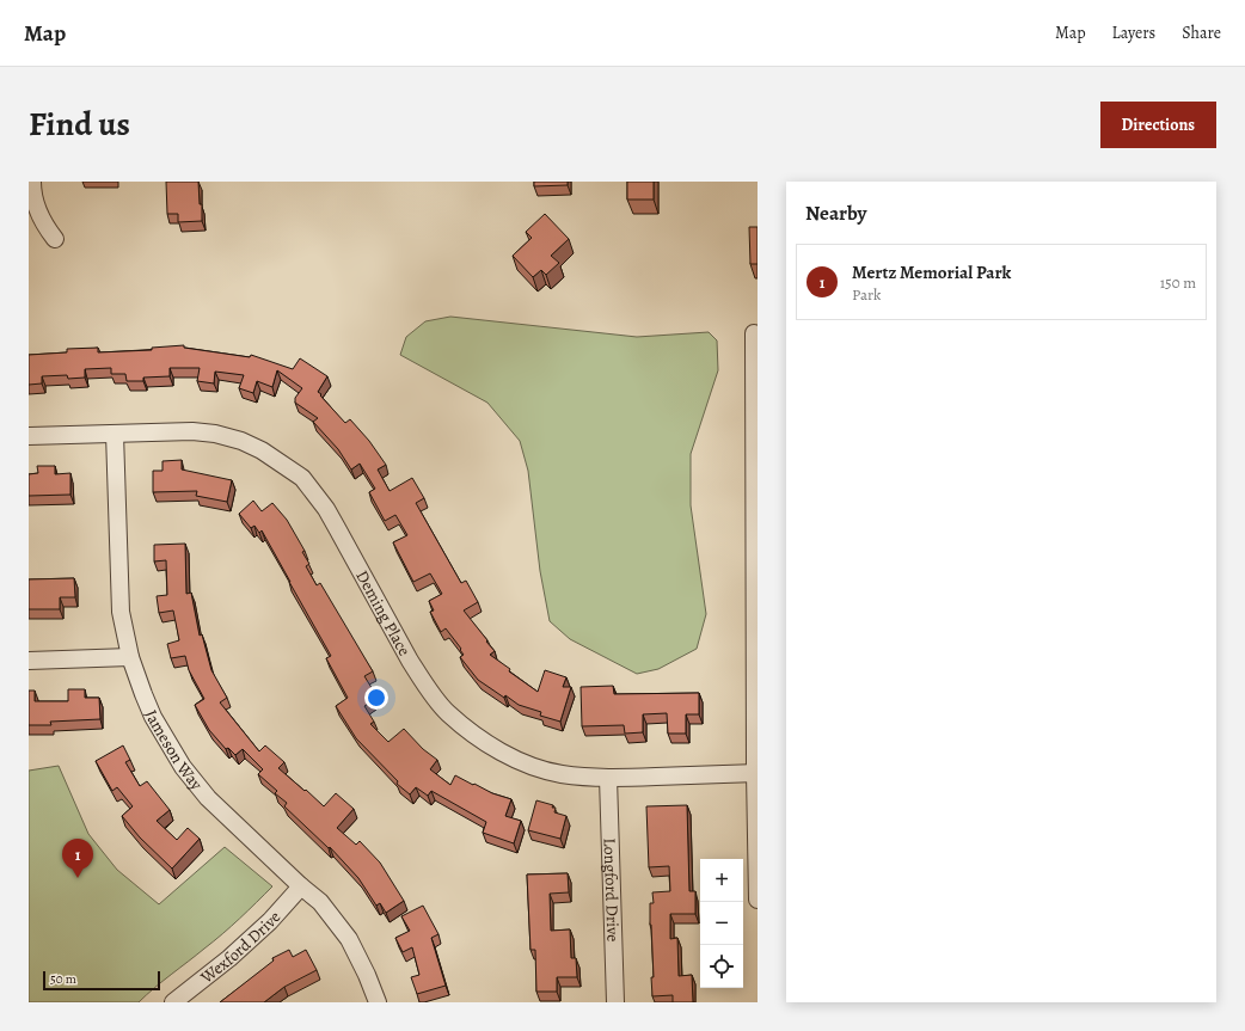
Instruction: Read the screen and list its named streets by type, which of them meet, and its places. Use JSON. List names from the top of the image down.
{
  "streets": {
    "street": [
      "Deming Place",
      "Jameson Way",
      "Longford Drive",
      "Wexford Drive"
    ]
  },
  "crossings": [
    ["Deming Place", "Jameson Way"],
    ["Deming Place", "Longford Drive"],
    ["Jameson Way", "Wexford Drive"]
  ],
  "scale_bar": "50 m",
  "page": {
    "header": "Map",
    "nav": ["Map", "Layers", "Share"],
    "title": "Find us",
    "buttons": "Directions",
    "heading": "Nearby",
    "list": [
      {
        "mark": "1",
        "name": "Mertz Memorial Park",
        "note": "Park",
        "value": "150 m"
      }
    ],
    "pins": "1",
    "map_buttons": ["+", "−"],
    "scale": "50 m"
  }
}
